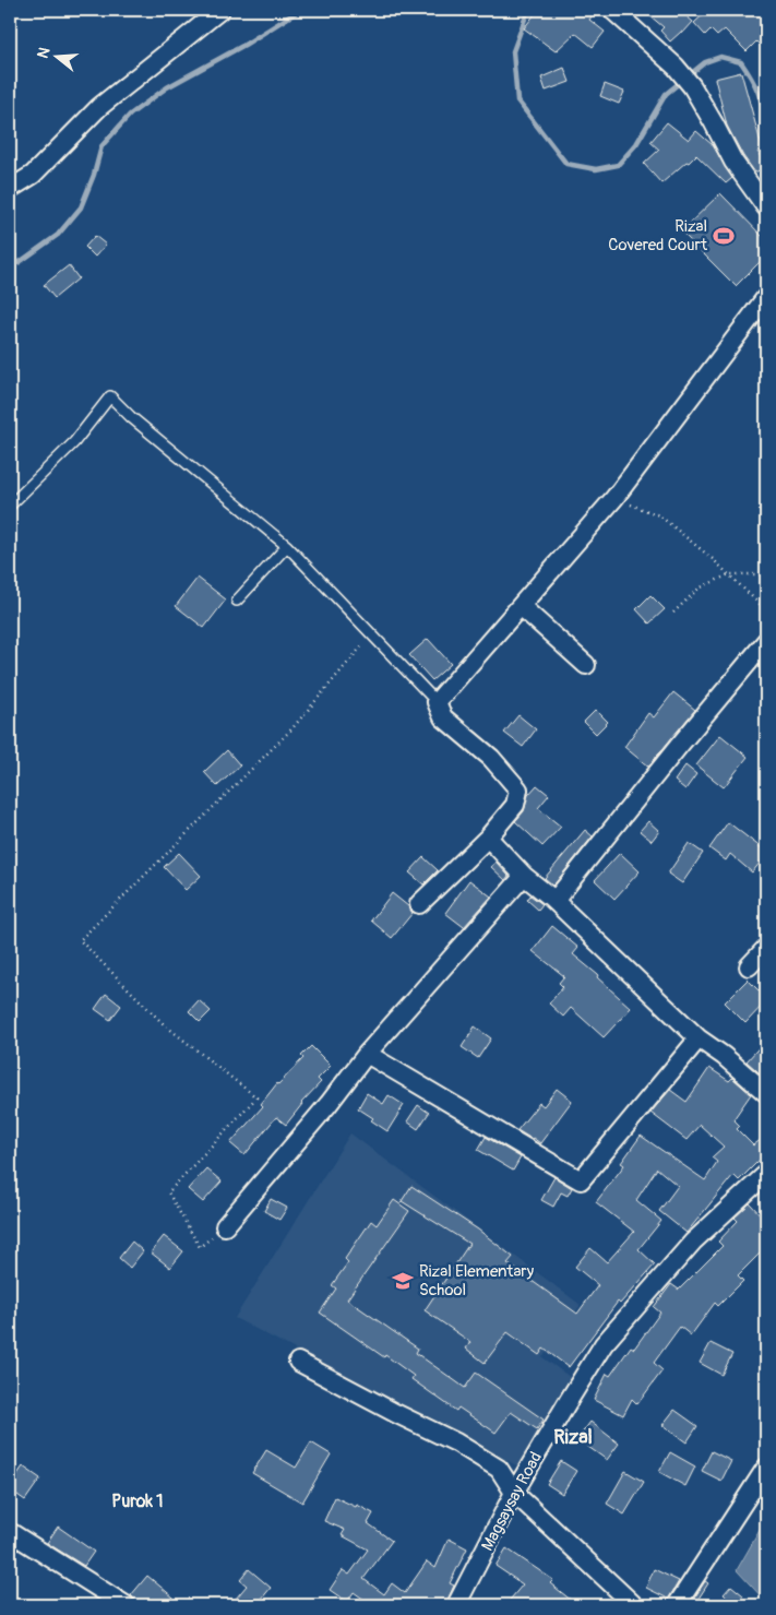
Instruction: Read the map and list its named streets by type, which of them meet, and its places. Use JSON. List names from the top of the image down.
{
  "streets": {
    "street": ["Magsaysay Road"]
  },
  "districts": ["Rizal", "Purok 1"],
  "places": {
    "sports": ["Rizal Covered Court"],
    "school or university": ["Rizal Elementary School"]
  },
  "north": "left"
}
